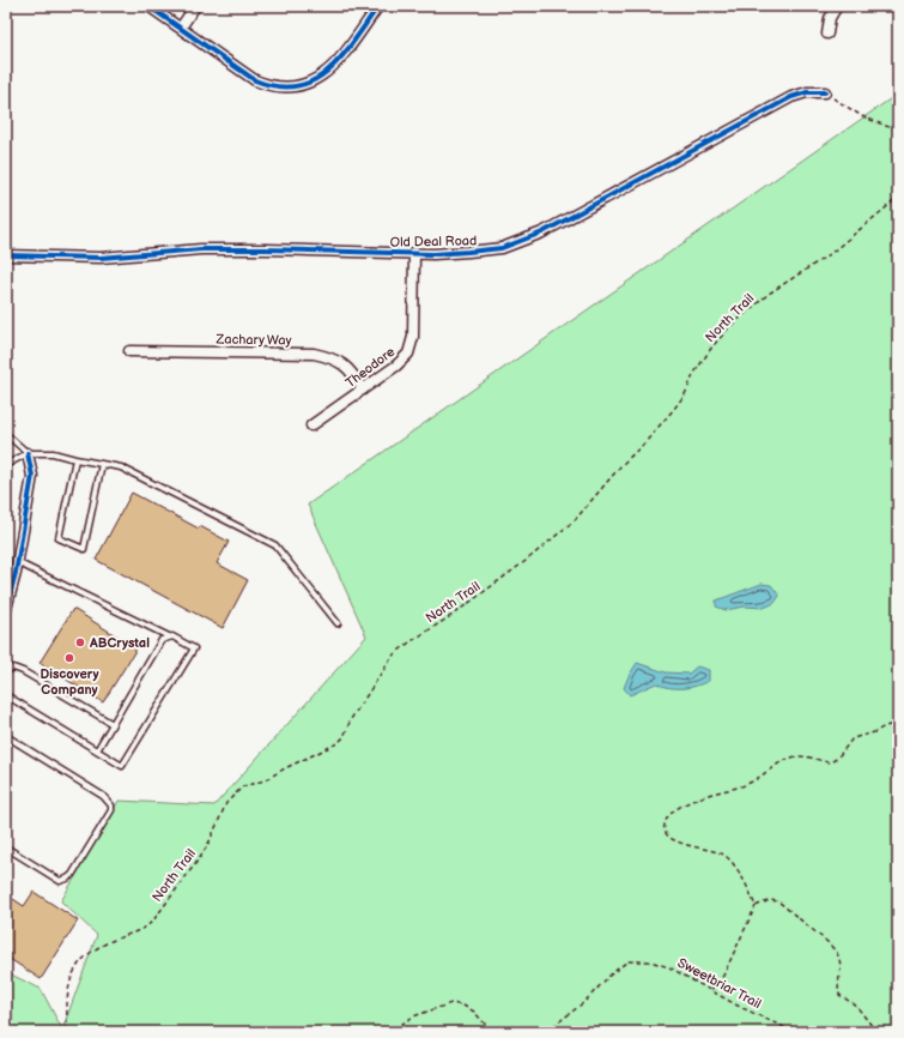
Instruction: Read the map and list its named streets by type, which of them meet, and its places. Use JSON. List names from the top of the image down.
{
  "streets": {
    "street": ["Old Deal Road", "Zachary Way", "Theodore"],
    "path": ["North Trail", "Sweetbriar Trail"]
  },
  "crossings": [
    ["Old Deal Road", "Theodore"],
    ["Zachary Way", "Theodore"]
  ],
  "places": ["ABCrystal", "Discovery Company"]
}
